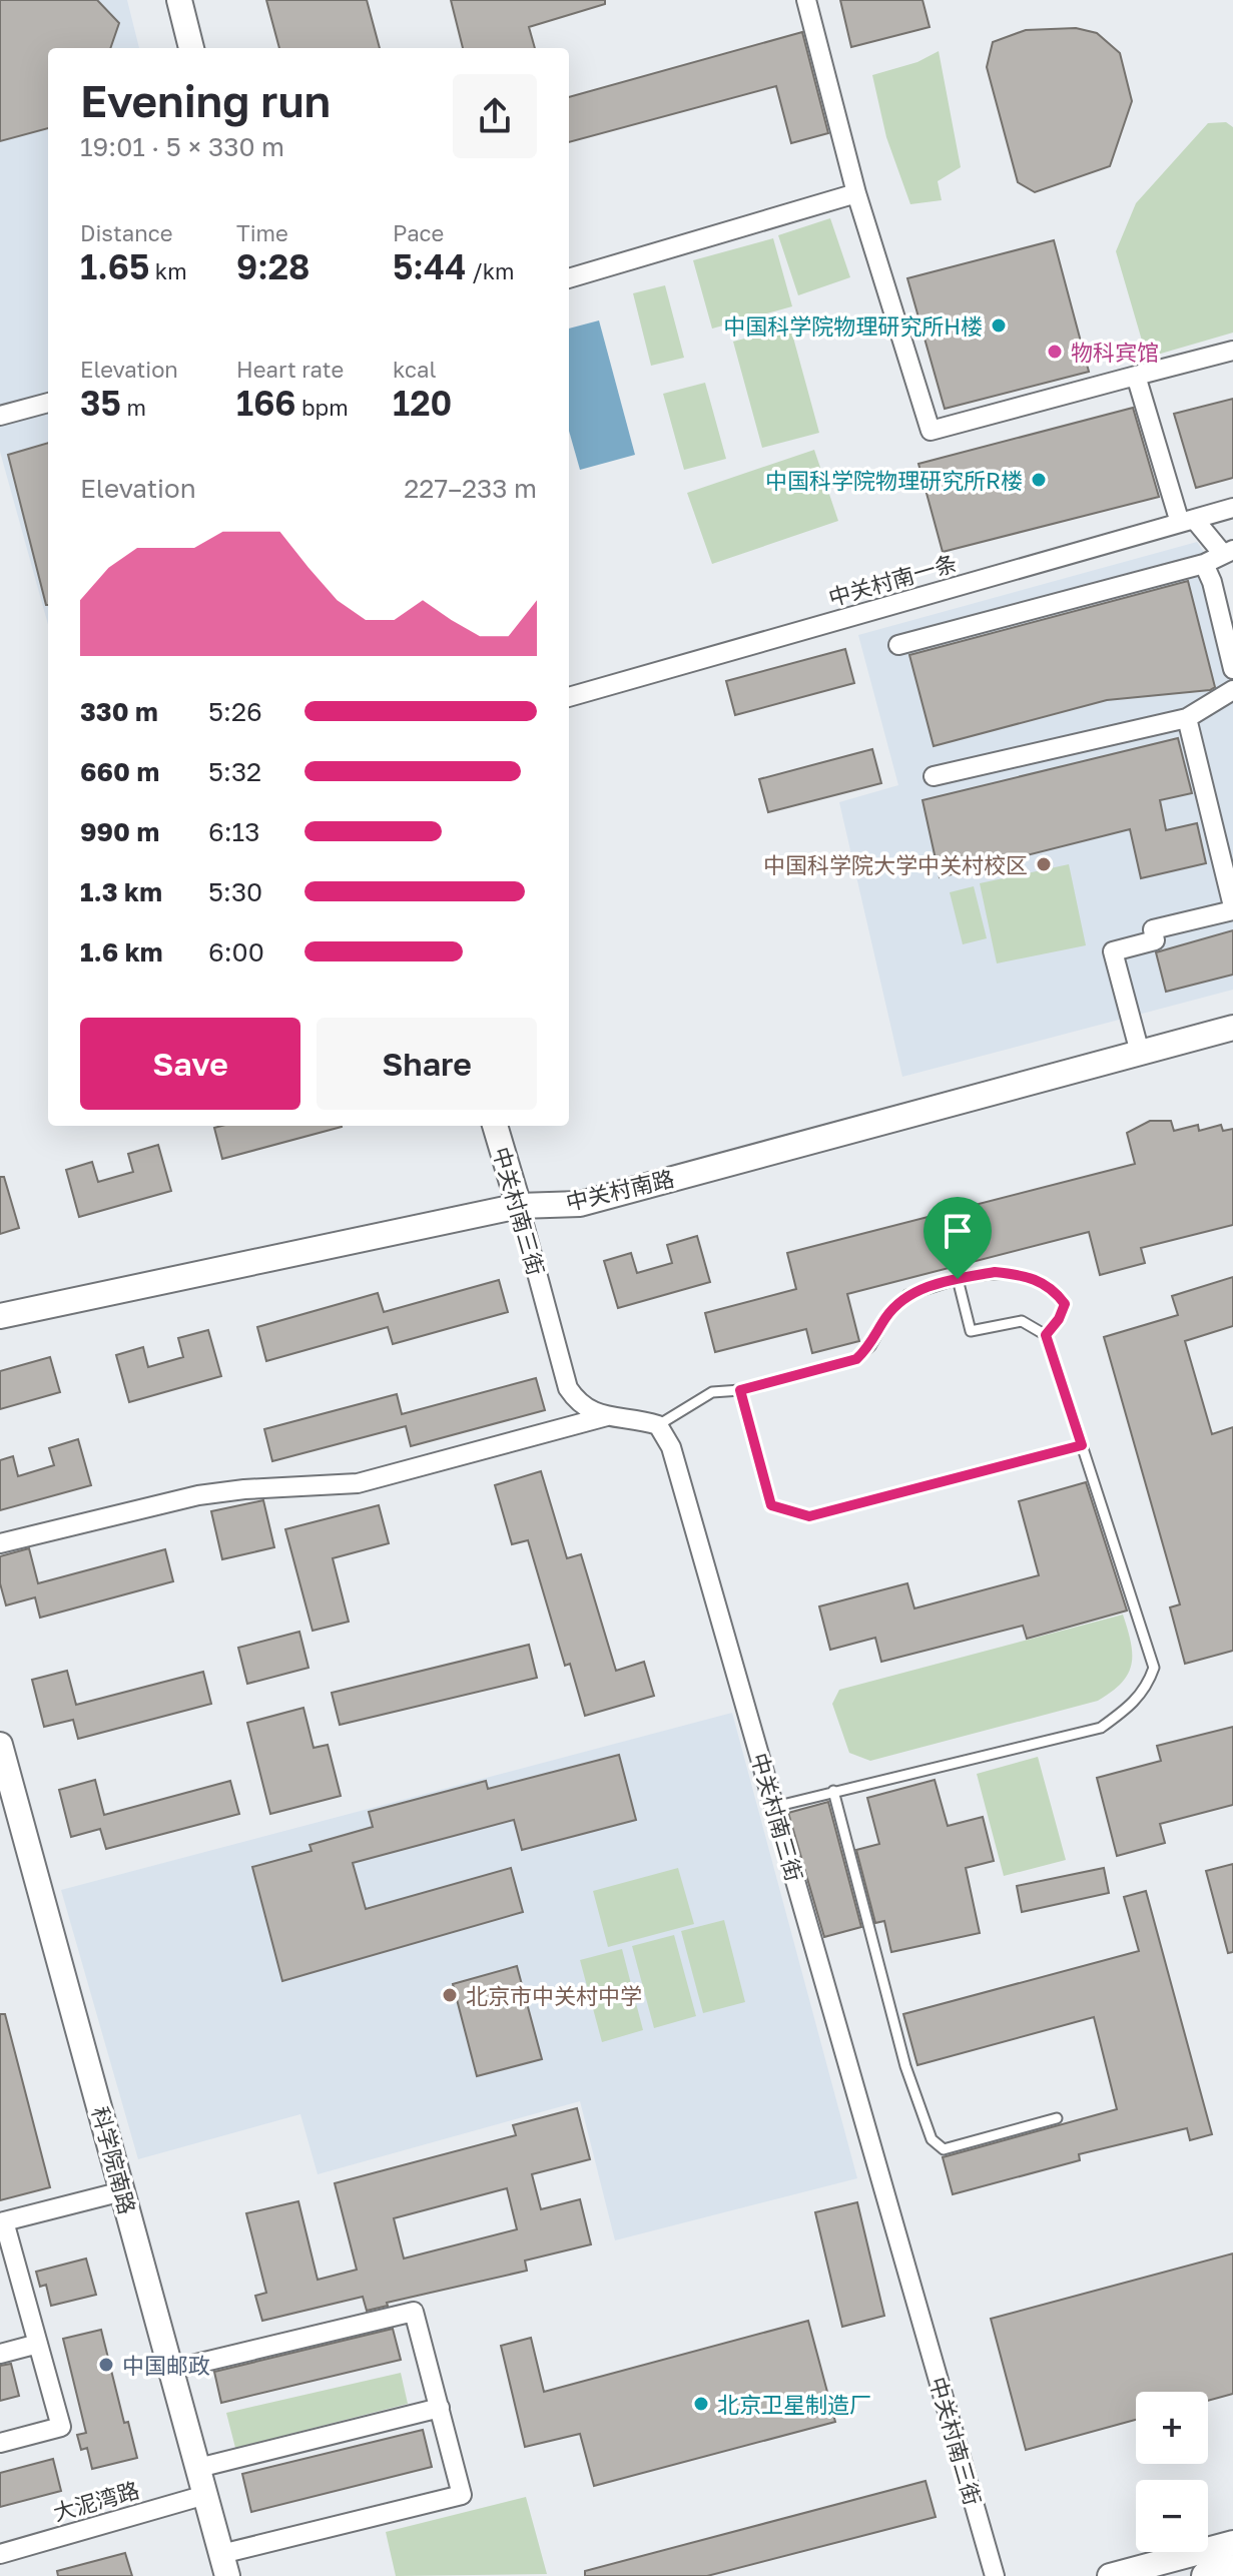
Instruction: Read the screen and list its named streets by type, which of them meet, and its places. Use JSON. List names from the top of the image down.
{
  "streets": {
    "street": [
      "中关村南一条",
      "中关村南路",
      "中关村南三街",
      "科学院南路",
      "大泥湾路"
    ]
  },
  "crossings": [
    ["中关村南路", "中关村南三街"],
    ["科学院南路", "大泥湾路"]
  ],
  "places": [
    "中国科学院物理研究所H楼",
    "物科宾馆",
    "中国科学院物理研究所R楼",
    "中国科学院大学中关村校区",
    "北京市中关村中学",
    "中国邮政",
    "北京卫星制造厂"
  ],
  "page": {
    "heading": ["Evening run", "19:01 · 5 × 330 m"],
    "stats": [
      ["Distance", "1.65 km"],
      ["Time", "9:28"],
      ["Pace", "5:44 /km"],
      ["Elevation", "35 m"],
      ["Heart rate", "166 bpm"],
      ["kcal", "120"]
    ],
    "chart": ["Elevation", "227–233 m"],
    "list": [
      {
        "name": "330 m",
        "note": "5:26"
      },
      {
        "name": "660 m",
        "note": "5:32"
      },
      {
        "name": "990 m",
        "note": "6:13"
      },
      {
        "name": "1.3 km",
        "note": "5:30"
      },
      {
        "name": "1.6 km",
        "note": "6:00"
      }
    ],
    "buttons": ["Save", "Share"],
    "map_buttons": ["+", "−"]
  }
}
